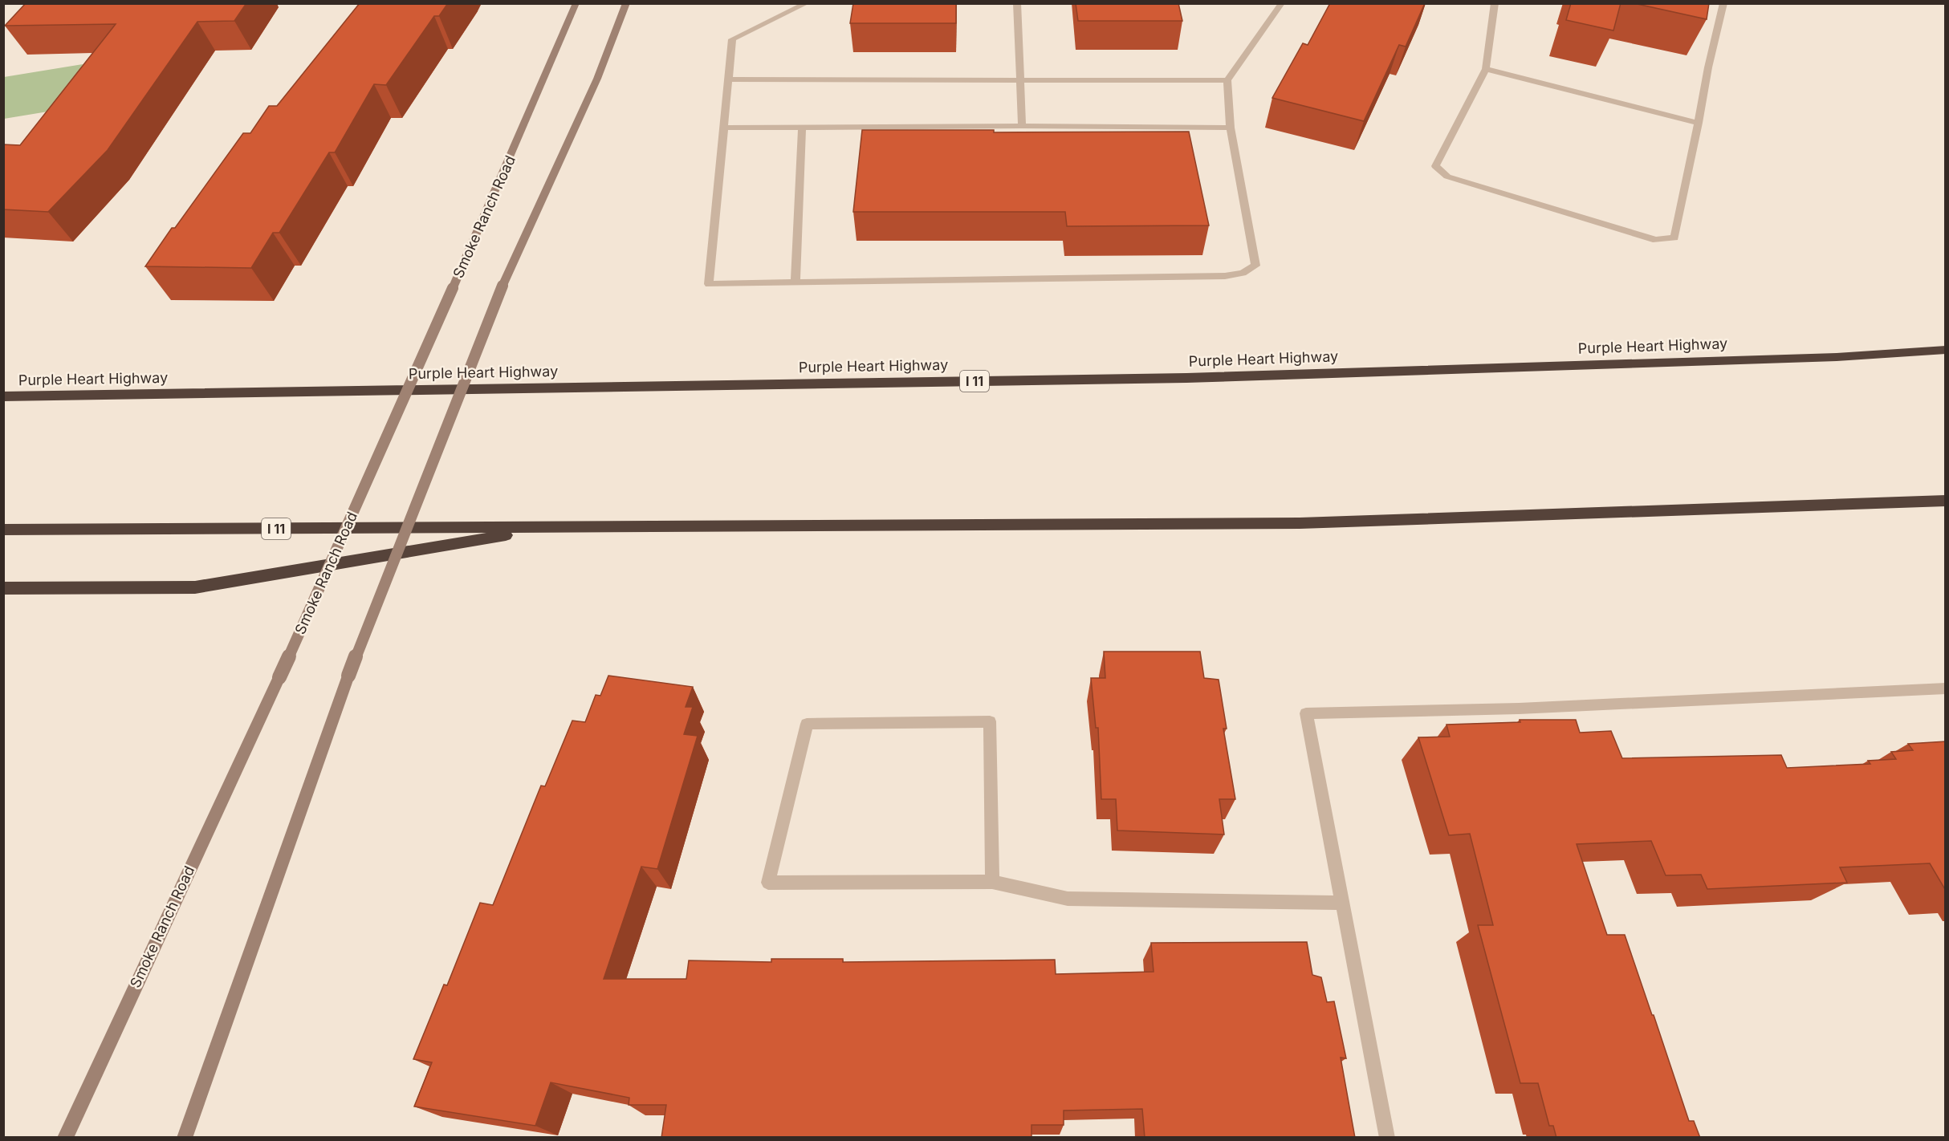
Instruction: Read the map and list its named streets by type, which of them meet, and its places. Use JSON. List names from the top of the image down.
{
  "streets": {
    "highway": ["Purple Heart Highway", "I 11"],
    "main road": ["Smoke Ranch Road"]
  }
}
